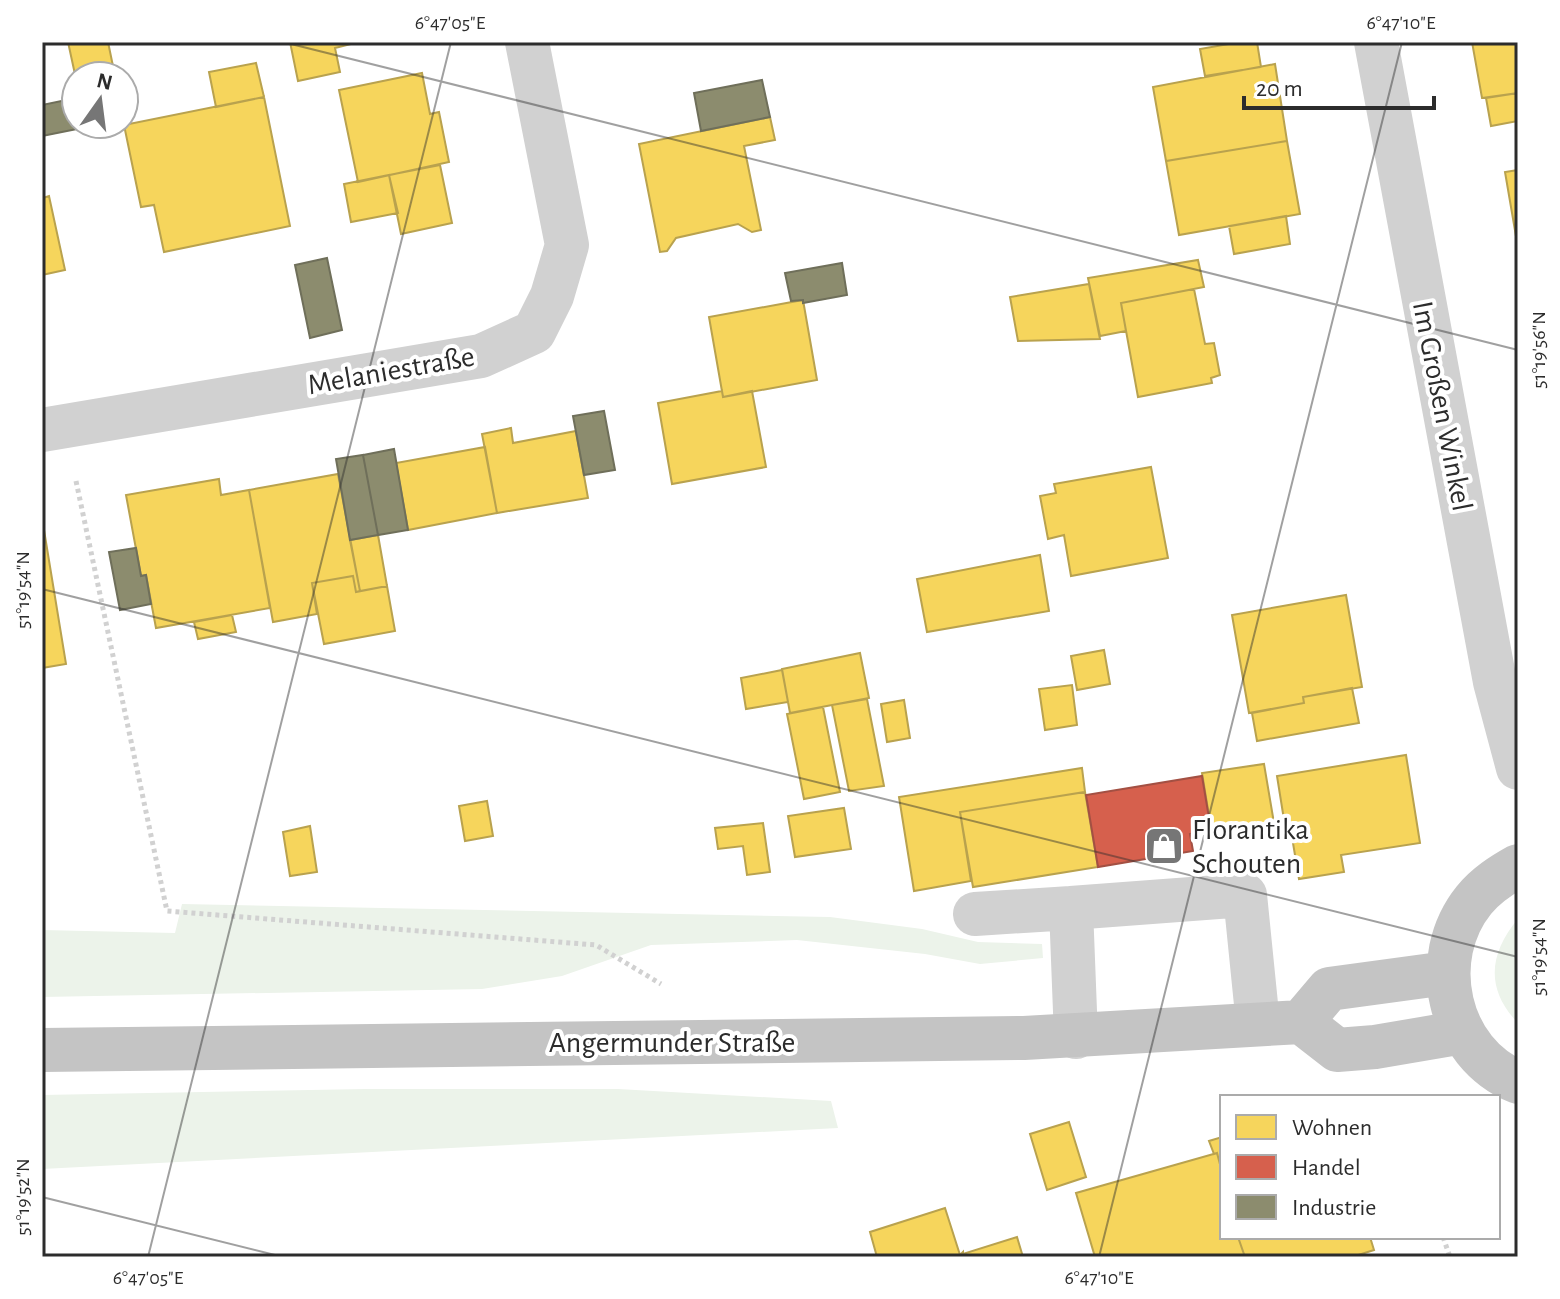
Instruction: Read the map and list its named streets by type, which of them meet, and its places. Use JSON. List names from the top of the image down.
{
  "streets": {
    "main road": ["Angermunder Straße"],
    "street": ["Melaniestraße", "Im Großen Winkel"]
  },
  "places": {
    "shop": ["Florantika Schouten"]
  },
  "legend": ["Wohnen", "Handel", "Industrie"],
  "scale_bar": "20 m",
  "north": "top",
  "coordinates": [
    "6°47'05\"E",
    "6°47'10\"E",
    "51°19'56\"N",
    "51°19'54\"N",
    "51°19'52\"N"
  ]
}
